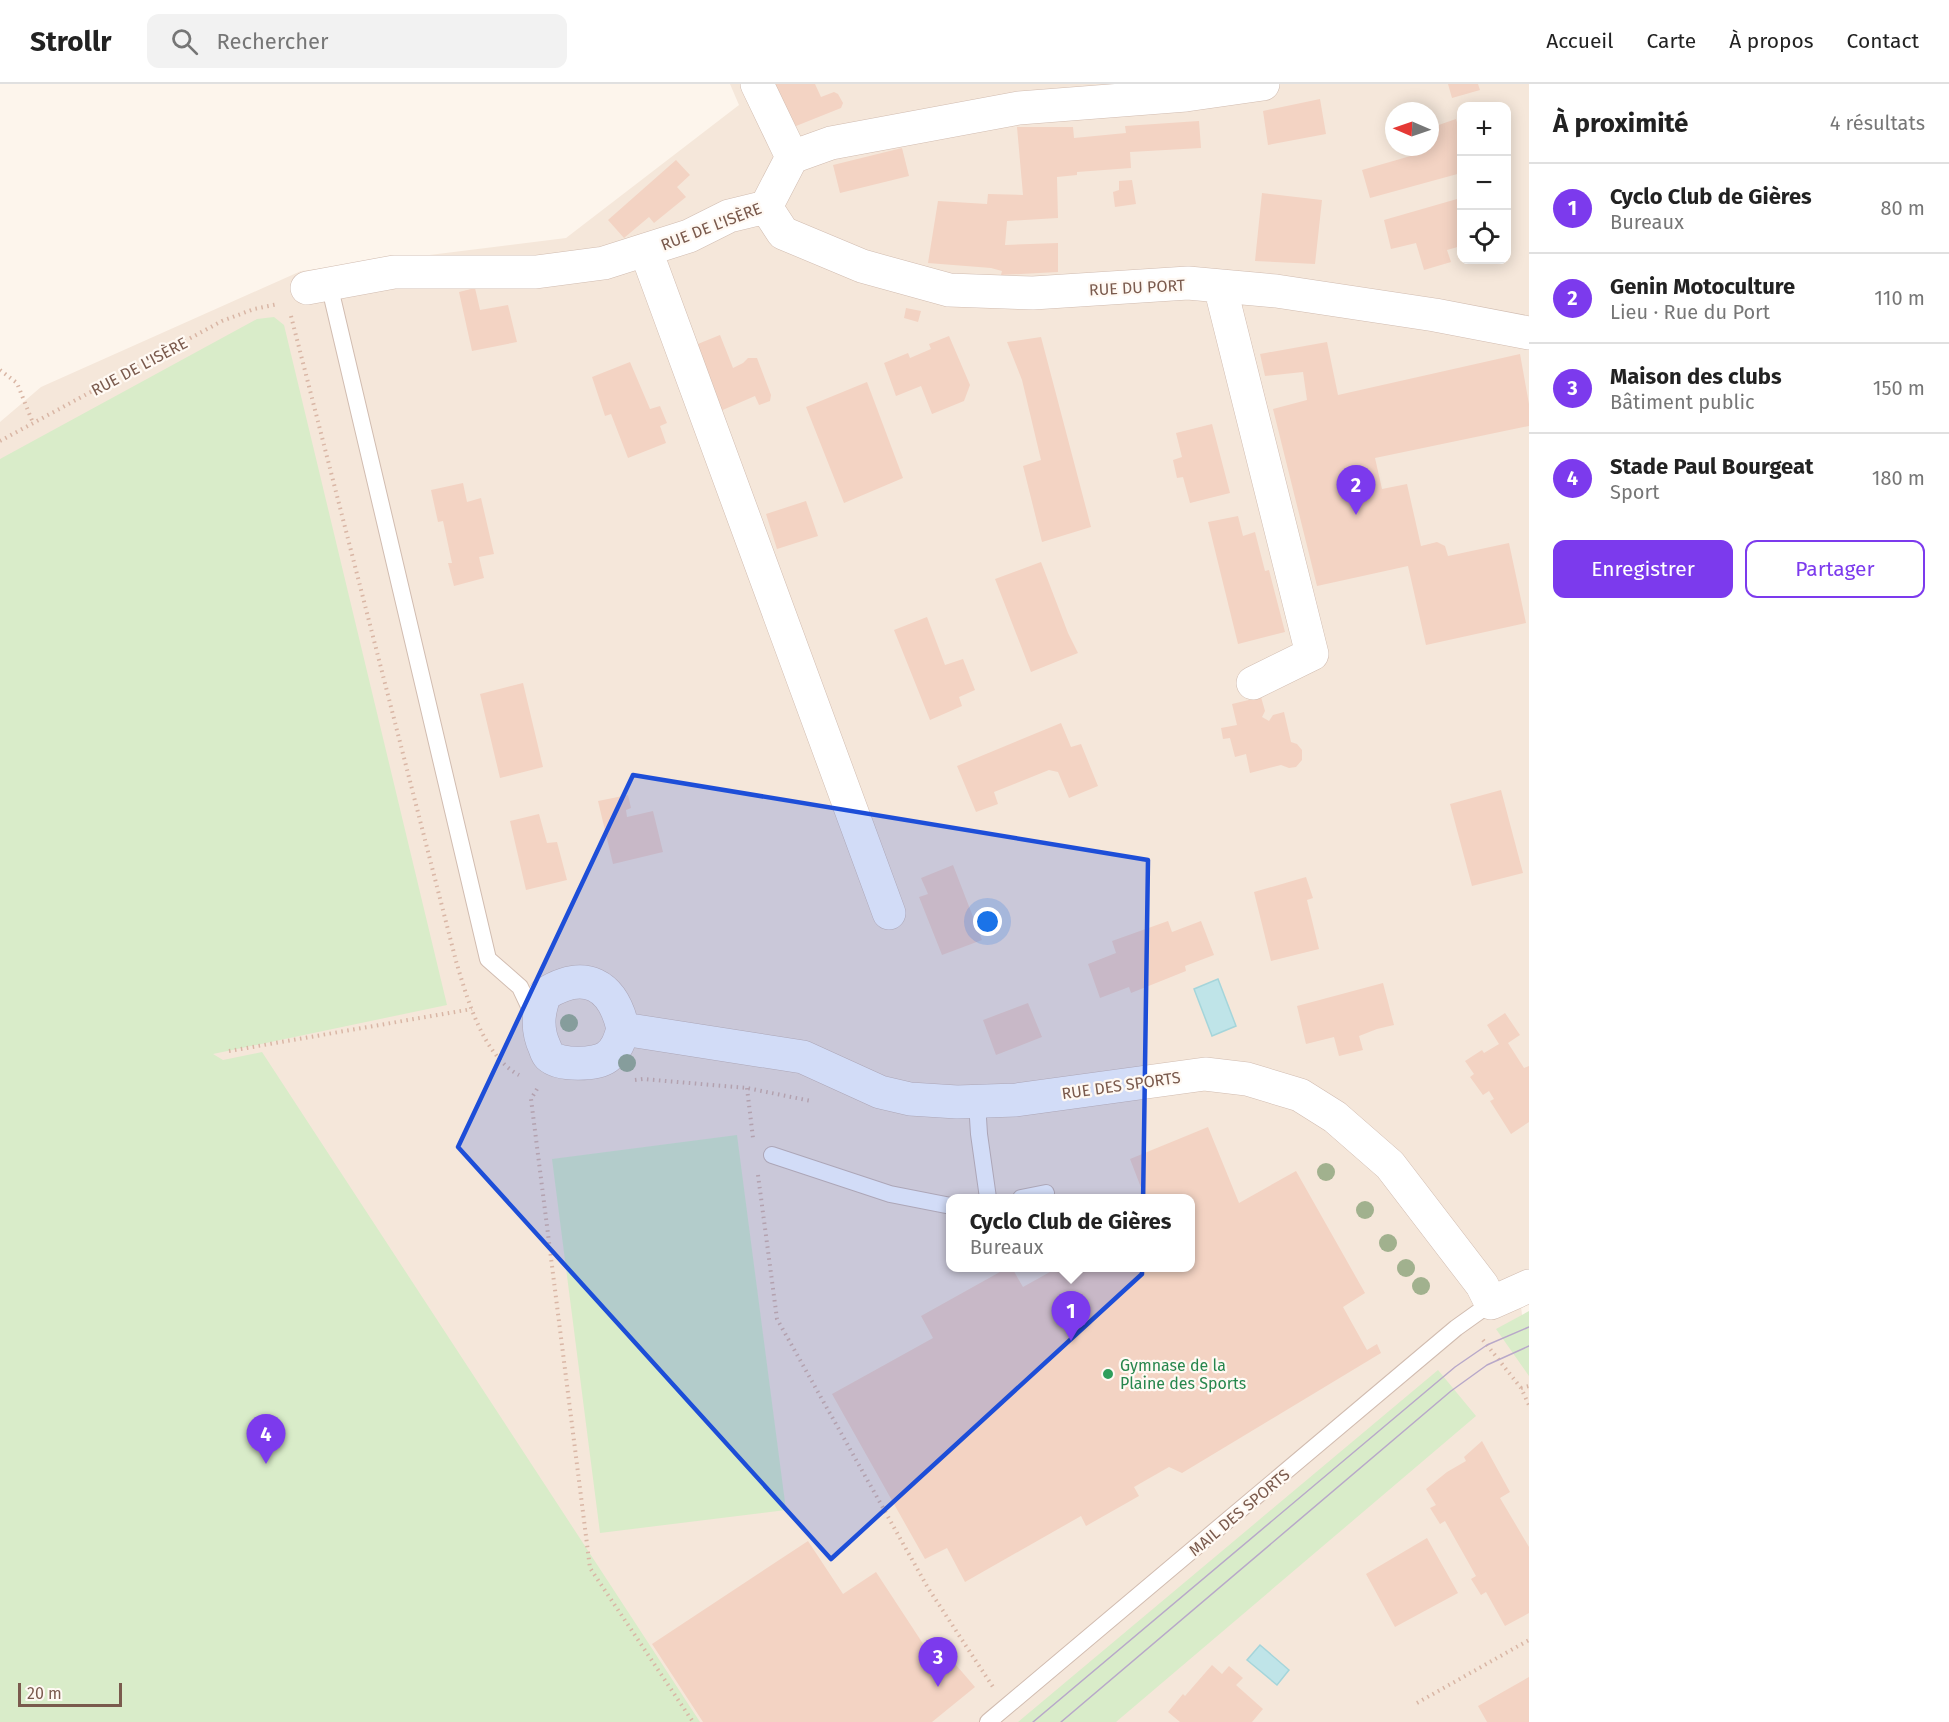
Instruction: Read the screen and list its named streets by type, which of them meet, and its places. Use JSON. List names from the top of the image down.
{
  "streets": {
    "street": ["RUE DE L'ISÈRE", "RUE DU PORT", "RUE DES SPORTS"],
    "lane": ["MAIL DES SPORTS"]
  },
  "crossings": [
    ["RUE DE L'ISÈRE", "RUE DU PORT"],
    ["RUE DES SPORTS", "MAIL DES SPORTS"]
  ],
  "places": ["Gymnase de la Plaine des Sports"],
  "scale_bar": "20 m",
  "north": "left",
  "page": {
    "header": "Strollr",
    "search": "Rechercher",
    "nav": [
      "Accueil",
      "Carte",
      "À propos",
      "Contact"
    ],
    "heading": ["À proximité", "4 résultats"],
    "map_buttons": ["+", "−"],
    "list": [
      {
        "mark": "1",
        "name": "Cyclo Club de Gières",
        "note": "Bureaux",
        "value": "80 m"
      },
      {
        "mark": "2",
        "name": "Genin Motoculture",
        "note": "Lieu · Rue du Port",
        "value": "110 m"
      },
      {
        "mark": "3",
        "name": "Maison des clubs",
        "note": "Bâtiment public",
        "value": "150 m"
      },
      {
        "mark": "4",
        "name": "Stade Paul Bourgeat",
        "note": "Sport",
        "value": "180 m"
      }
    ],
    "pins": [
      "2",
      "1",
      "4",
      "3"
    ],
    "buttons": ["Enregistrer", "Partager"],
    "popup": ["Cyclo Club de Gières", "Bureaux"],
    "scale": "20 m"
  }
}
